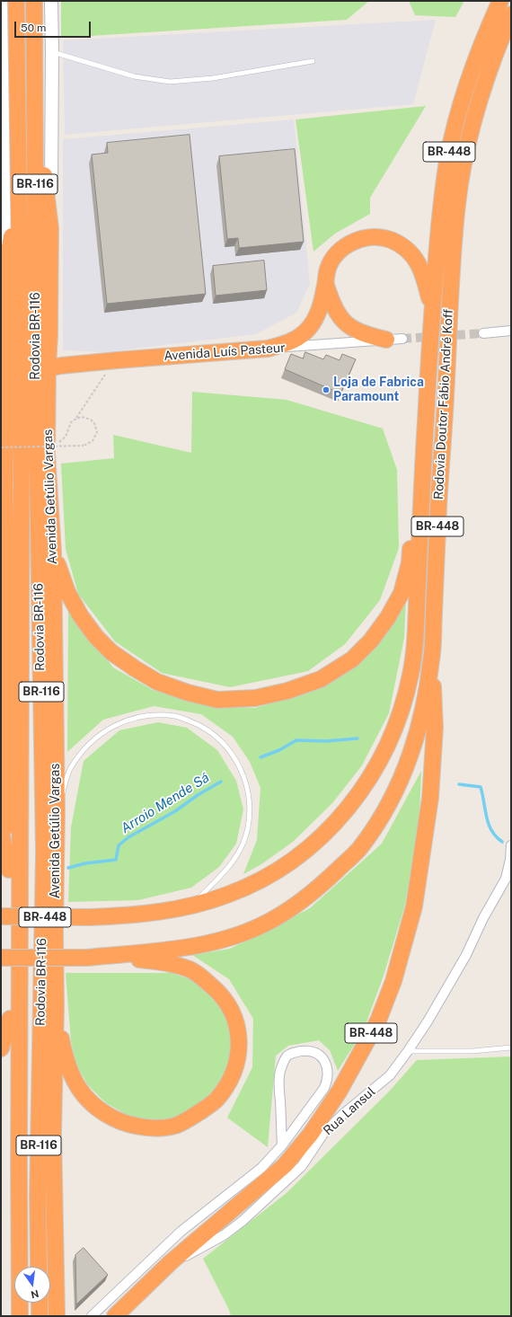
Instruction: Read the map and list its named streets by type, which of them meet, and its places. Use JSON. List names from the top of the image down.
{
  "streets": {
    "highway": [
      "BR-448",
      "BR-116",
      "Rodovia BR-116",
      "Avenida Luís Pasteur",
      "Rodovia Doutor Fábio André Koff",
      "Avenida Getúlio Vargas"
    ],
    "street": ["Rua Lansul"]
  },
  "crossings": [
    ["BR-448", "Rodovia Doutor Fábio André Koff"],
    ["BR-448", "Rua Lansul"],
    ["BR-116", "Rodovia BR-116"],
    ["BR-116", "Avenida Getúlio Vargas"],
    ["Avenida Luís Pasteur", "Avenida Getúlio Vargas"]
  ],
  "water": ["Arroio Mende Sá"],
  "places": ["Loja de Fabrica Paramount"],
  "scale_bar": "50 m",
  "north": "bottom"
}
